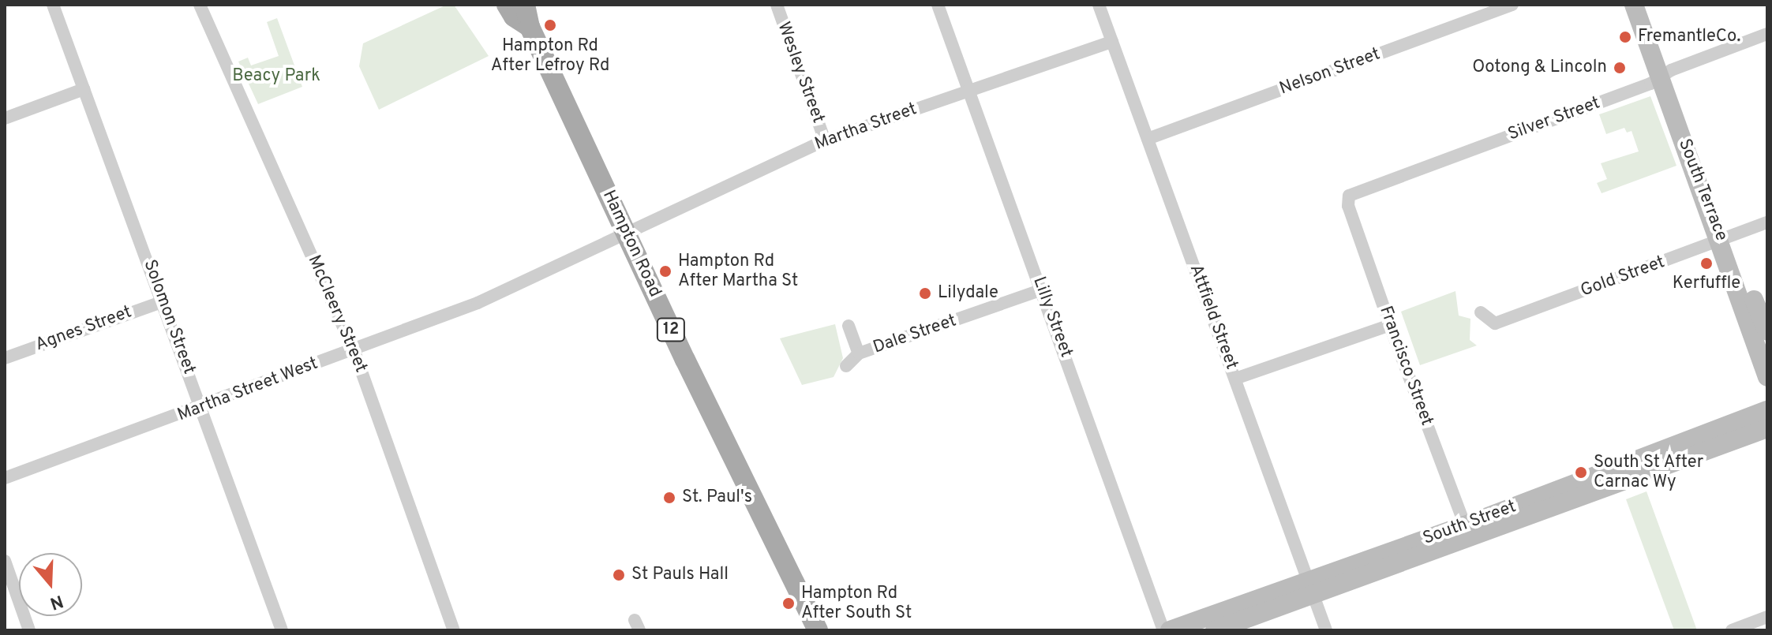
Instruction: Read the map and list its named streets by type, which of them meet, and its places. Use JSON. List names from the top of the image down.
{
  "streets": {
    "main road": [
      "South Terrace",
      "Hampton Road",
      "12",
      "South Street"
    ],
    "street": [
      "Nelson Street",
      "Wesley Street",
      "Silver Street",
      "Martha Street",
      "Gold Street",
      "McCleery Street",
      "Solomon Street",
      "Lilly Street",
      "Attfield Street",
      "Agnes Street",
      "Dale Street",
      "Francisco Street",
      "Martha Street West"
    ]
  },
  "crossings": [
    ["Nelson Street", "Attfield Street"],
    ["Wesley Street", "Martha Street"],
    ["Silver Street", "South Terrace"],
    ["Silver Street", "Francisco Street"],
    ["Martha Street", "Hampton Road"],
    ["Martha Street", "Lilly Street"],
    ["Martha Street", "Attfield Street"],
    ["Martha Street", "Martha Street West"],
    ["South Terrace", "Gold Street"],
    ["Hampton Road", "Martha Street West"],
    ["McCleery Street", "Martha Street West"],
    ["Solomon Street", "Agnes Street"],
    ["Solomon Street", "Martha Street West"],
    ["Lilly Street", "Dale Street"],
    ["Attfield Street", "South Street"],
    ["Francisco Street", "South Street"]
  ],
  "parks": ["Beacy Park"],
  "places": [
    "Hampton Rd After Lefroy Rd",
    "FremantleCo.",
    "Ootong & Lincoln",
    "Kerfuffle",
    "Hampton Rd After Martha St",
    "Lilydale",
    "South St After Carnac Wy",
    "St. Paul's",
    "St Pauls Hall",
    "Hampton Rd After South St"
  ],
  "north": "bottom"
}
